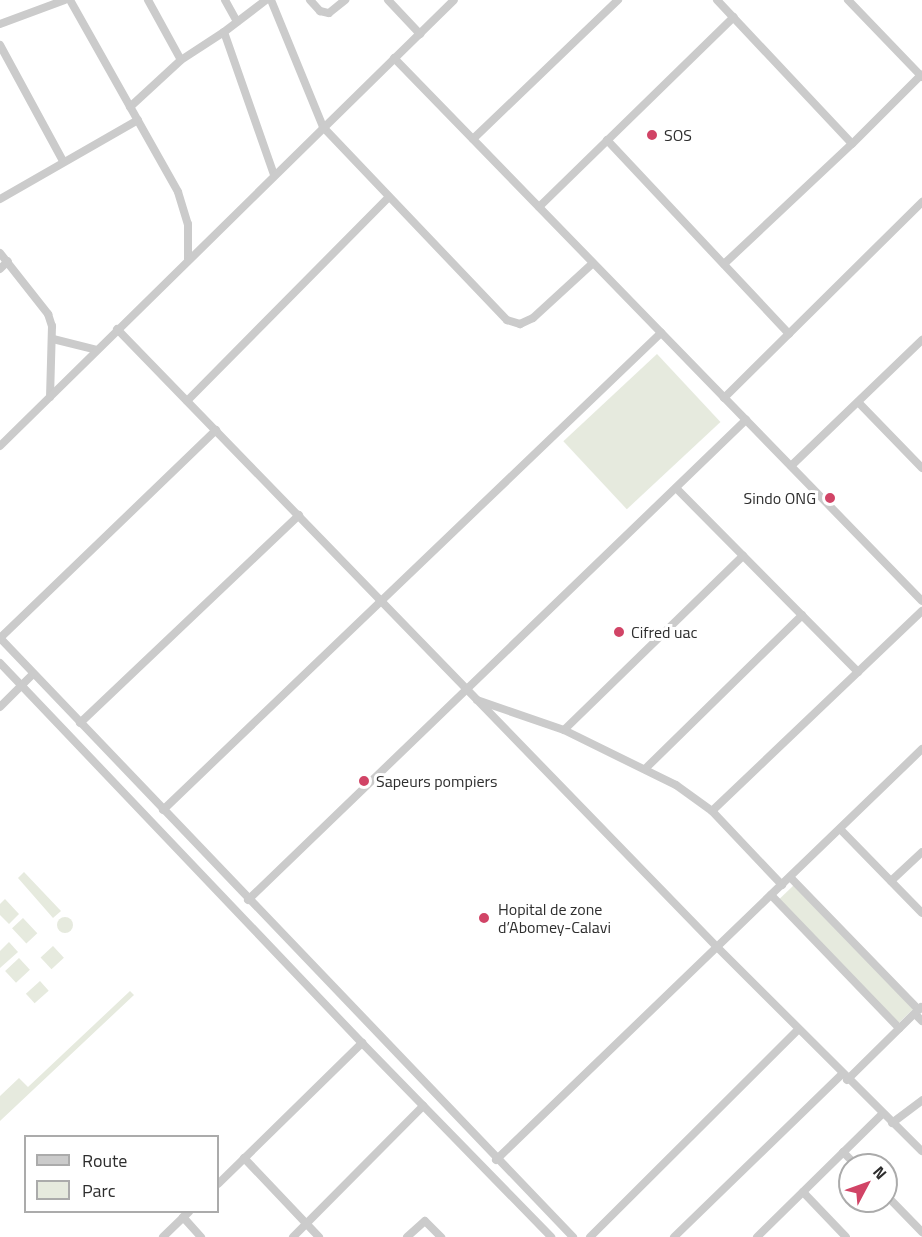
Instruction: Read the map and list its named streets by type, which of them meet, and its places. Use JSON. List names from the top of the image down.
{
  "places": [
    "SOS",
    "Sindo ONG",
    "Cifred uac",
    "Sapeurs pompiers",
    "Hopital de zone d’Abomey-Calavi"
  ],
  "legend": ["Route", "Parc"],
  "north": "top right"
}
